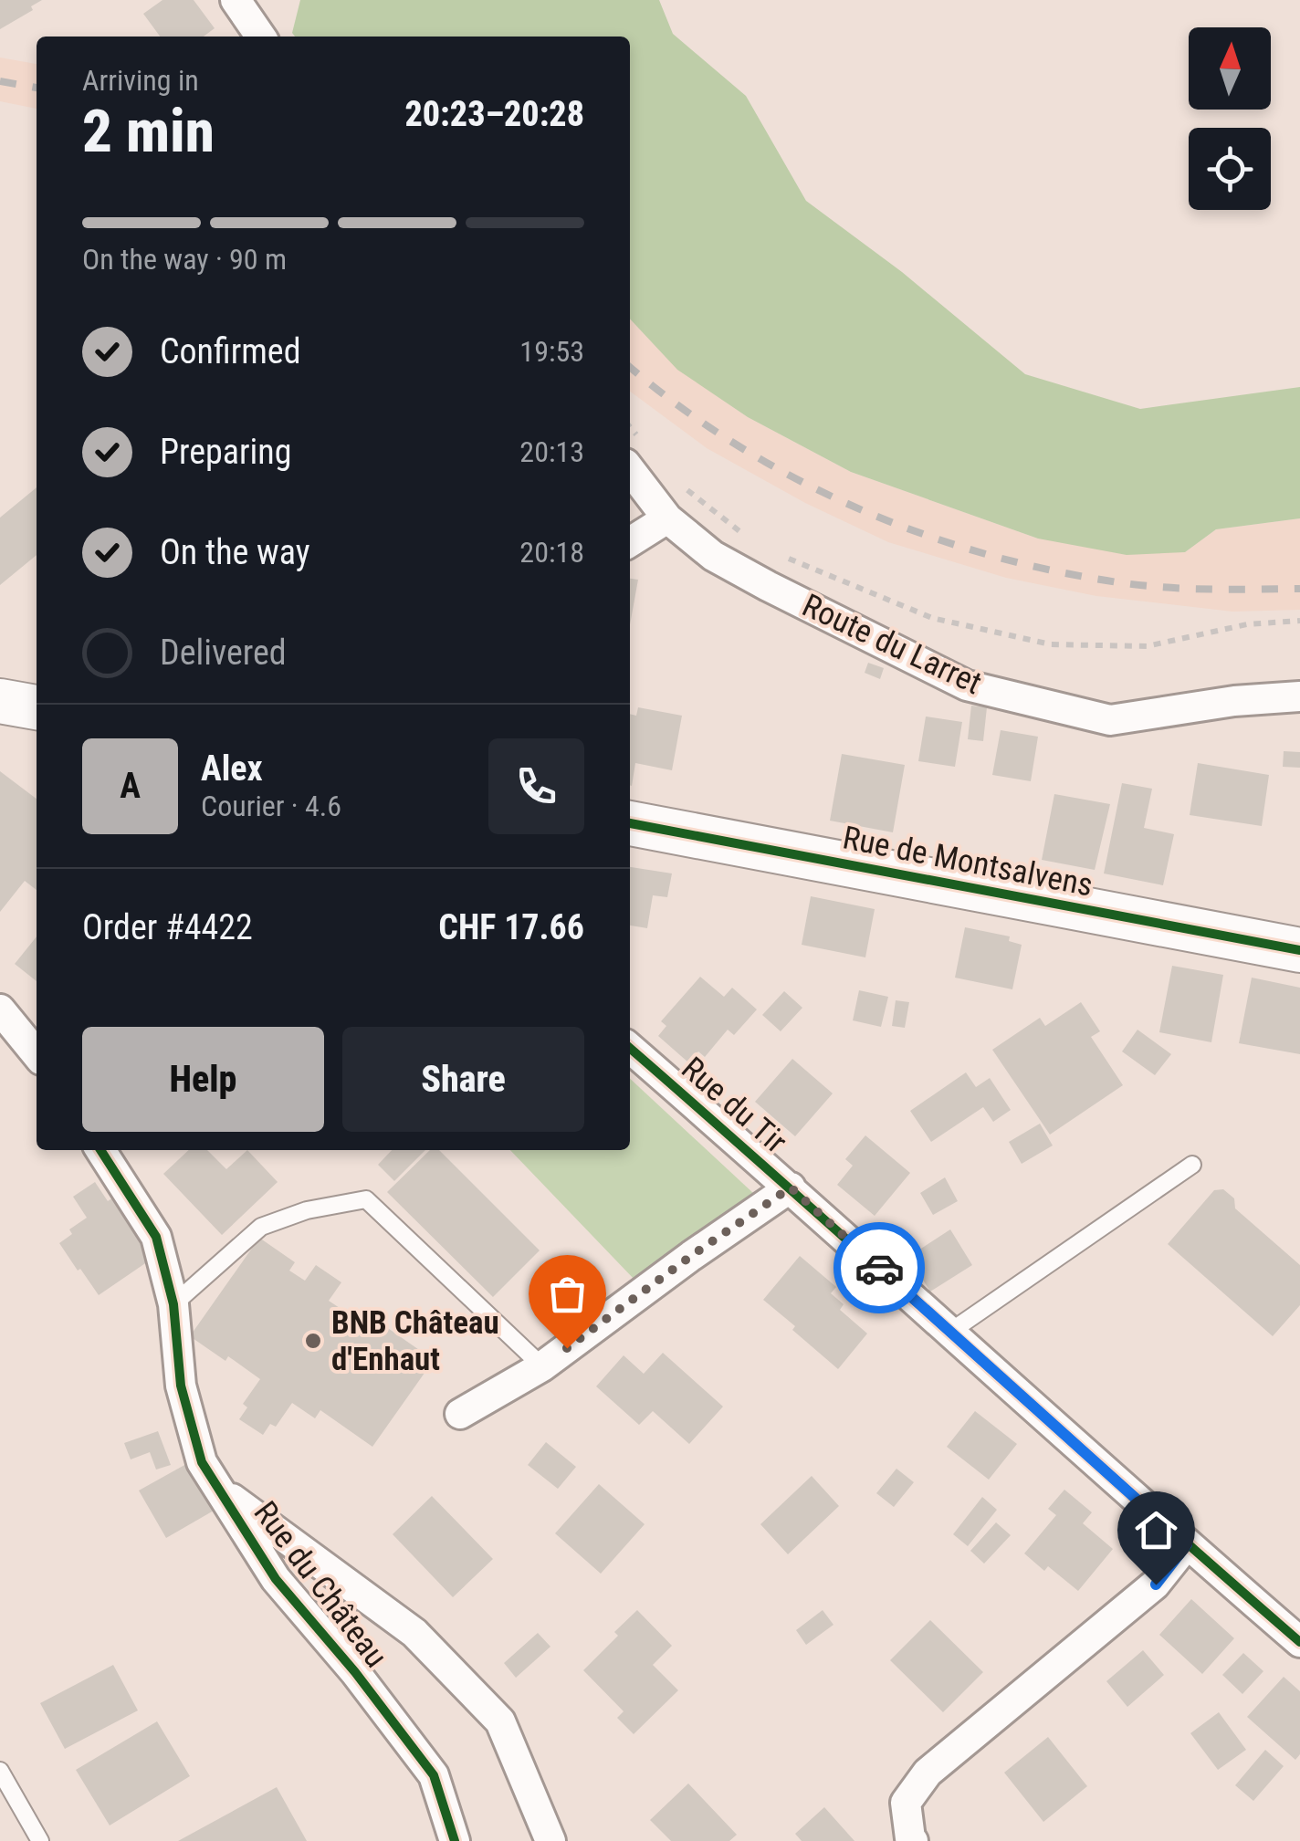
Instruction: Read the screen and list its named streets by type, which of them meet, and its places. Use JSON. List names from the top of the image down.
{
  "streets": {
    "main road": ["Rue de Montsalvens"],
    "street": ["Route du Larret", "Rue du Tir", "Rue du Château"]
  },
  "places": ["BNB Château d'Enhaut"],
  "north": "top",
  "page": {
    "heading": ["2 min", "Arriving in", "20:23–20:28"],
    "panel": [
      "Alex",
      "Courier · 4.6",
      "Order #4422",
      "CHF 17.66"
    ],
    "bar": "On the way · 90 m",
    "list": [
      ["Confirmed", "19:53"],
      ["Preparing", "20:13"],
      ["On the way", "20:18"],
      "Delivered"
    ],
    "round": "A",
    "buttons": ["Help", "Share"]
  }
}
